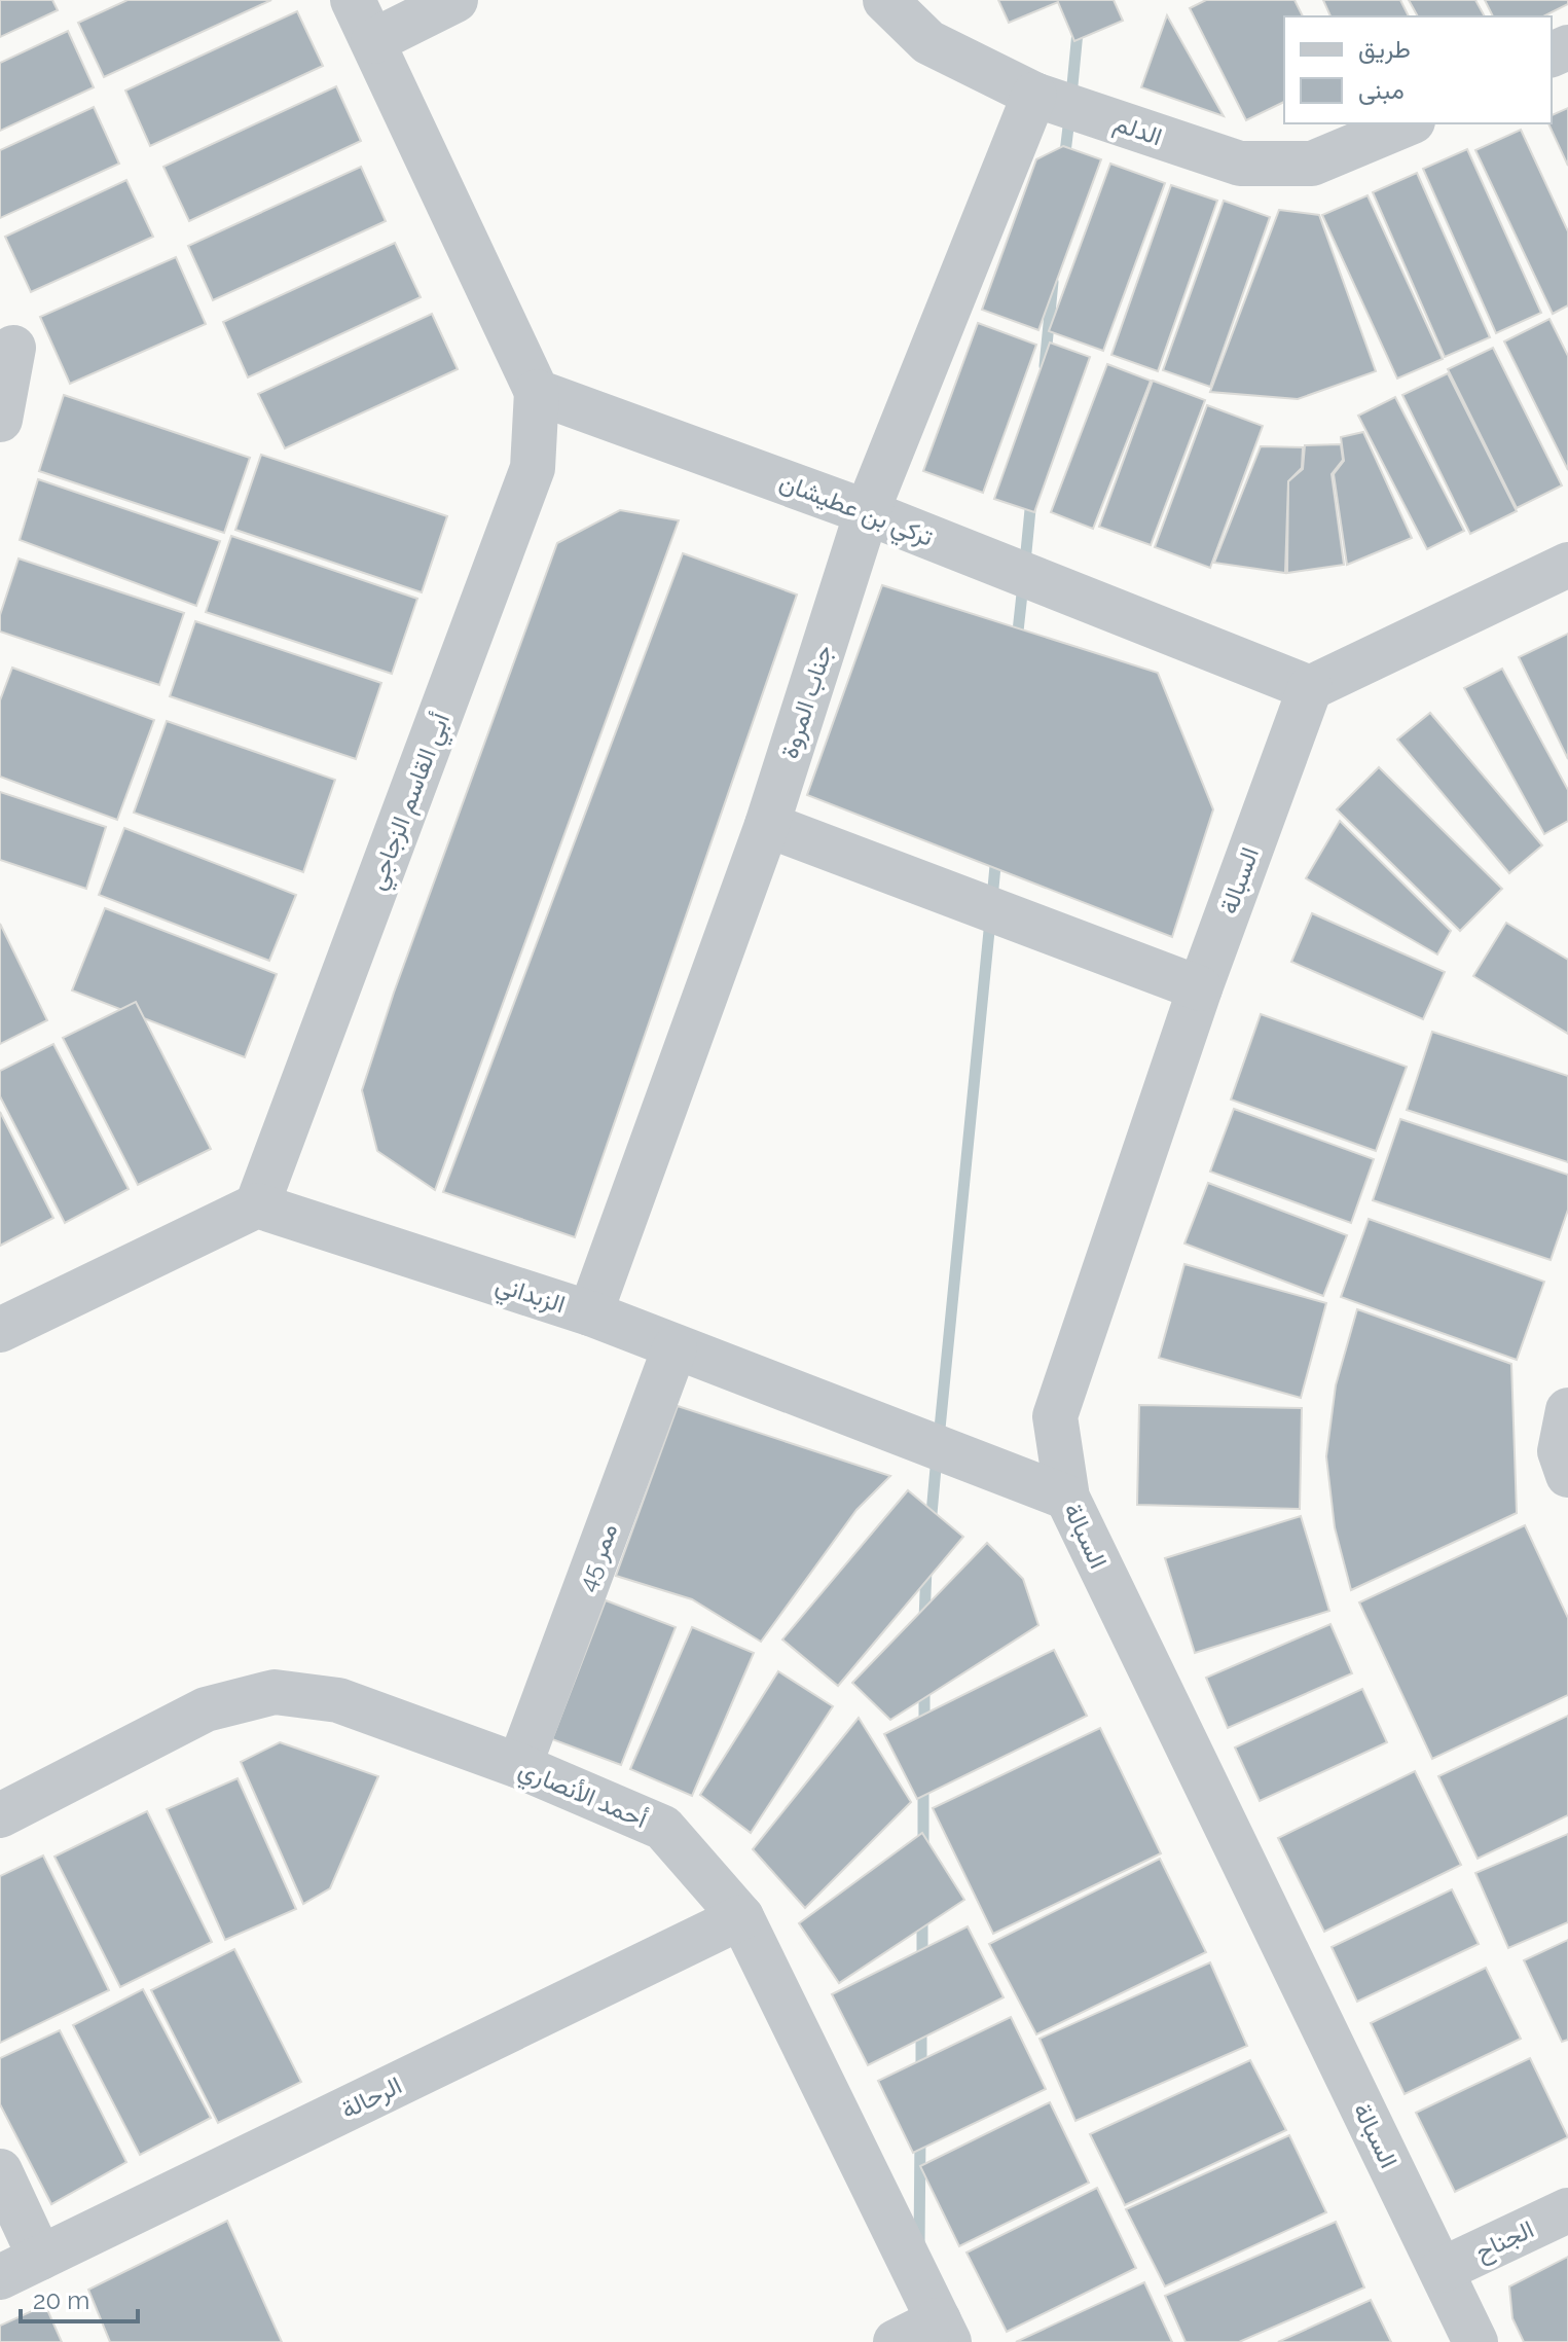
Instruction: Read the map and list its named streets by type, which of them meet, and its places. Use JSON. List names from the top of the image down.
{
  "streets": {
    "street": [
      "الدلم",
      "تركي بن عطيشان",
      "جناب المروة",
      "أبي القاسم الزجاجي",
      "السبالة",
      "الزبداني",
      "ممر 45",
      "أحمد الأنصاري",
      "الرحالة",
      "الجناح"
    ]
  },
  "crossings": [
    ["الدلم", "جناب المروة"],
    ["تركي بن عطيشان", "جناب المروة"],
    ["تركي بن عطيشان", "أبي القاسم الزجاجي"],
    ["تركي بن عطيشان", "السبالة"],
    ["جناب المروة", "الزبداني"],
    ["أبي القاسم الزجاجي", "الزبداني"],
    ["السبالة", "الزبداني"],
    ["السبالة", "الجناح"],
    ["الزبداني", "ممر 45"],
    ["ممر 45", "أحمد الأنصاري"],
    ["أحمد الأنصاري", "الرحالة"]
  ],
  "legend": ["طريق", "مبنى"],
  "scale_bar": "20 m"
}
